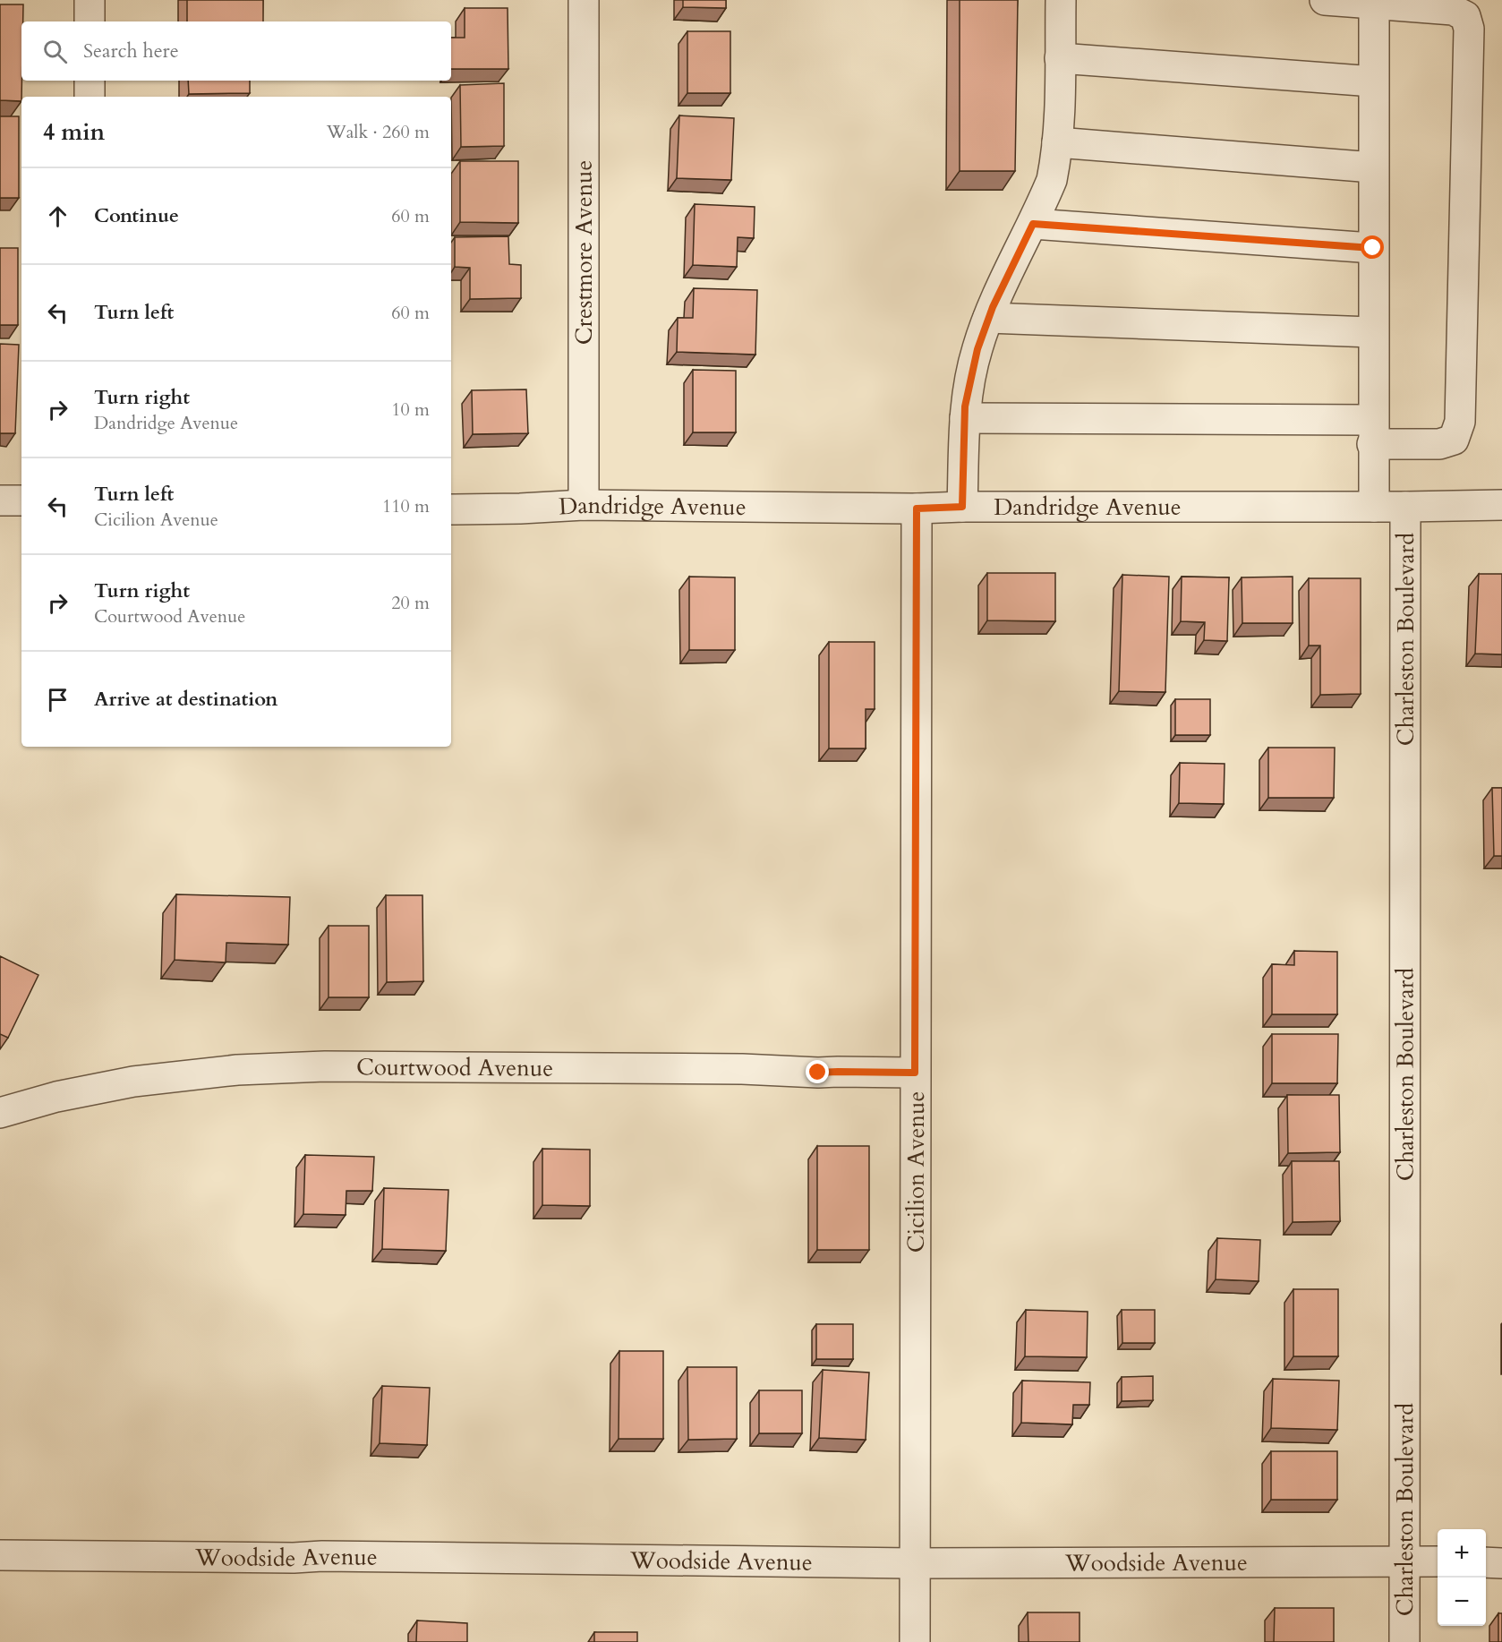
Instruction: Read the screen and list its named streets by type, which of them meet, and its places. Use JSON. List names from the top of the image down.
{
  "streets": {
    "street": [
      "Crestmore Avenue",
      "Dandridge Avenue",
      "Charleston Boulevard",
      "Courtwood Avenue",
      "Cicilion Avenue",
      "Woodside Avenue"
    ]
  },
  "crossings": [
    ["Crestmore Avenue", "Dandridge Avenue"],
    ["Dandridge Avenue", "Charleston Boulevard"],
    ["Dandridge Avenue", "Cicilion Avenue"],
    ["Charleston Boulevard", "Woodside Avenue"],
    ["Courtwood Avenue", "Cicilion Avenue"],
    ["Cicilion Avenue", "Woodside Avenue"]
  ],
  "page": {
    "search": "Search here",
    "heading": ["4 min", "Walk · 260 m"],
    "list": [
      ["Continue", "60 m"],
      ["Turn left", "60 m"],
      ["Turn right", "Dandridge Avenue", "10 m"],
      ["Turn left", "Cicilion Avenue", "110 m"],
      ["Turn right", "Courtwood Avenue", "20 m"],
      "Arrive at destination"
    ],
    "map_buttons": ["+", "−"]
  }
}
